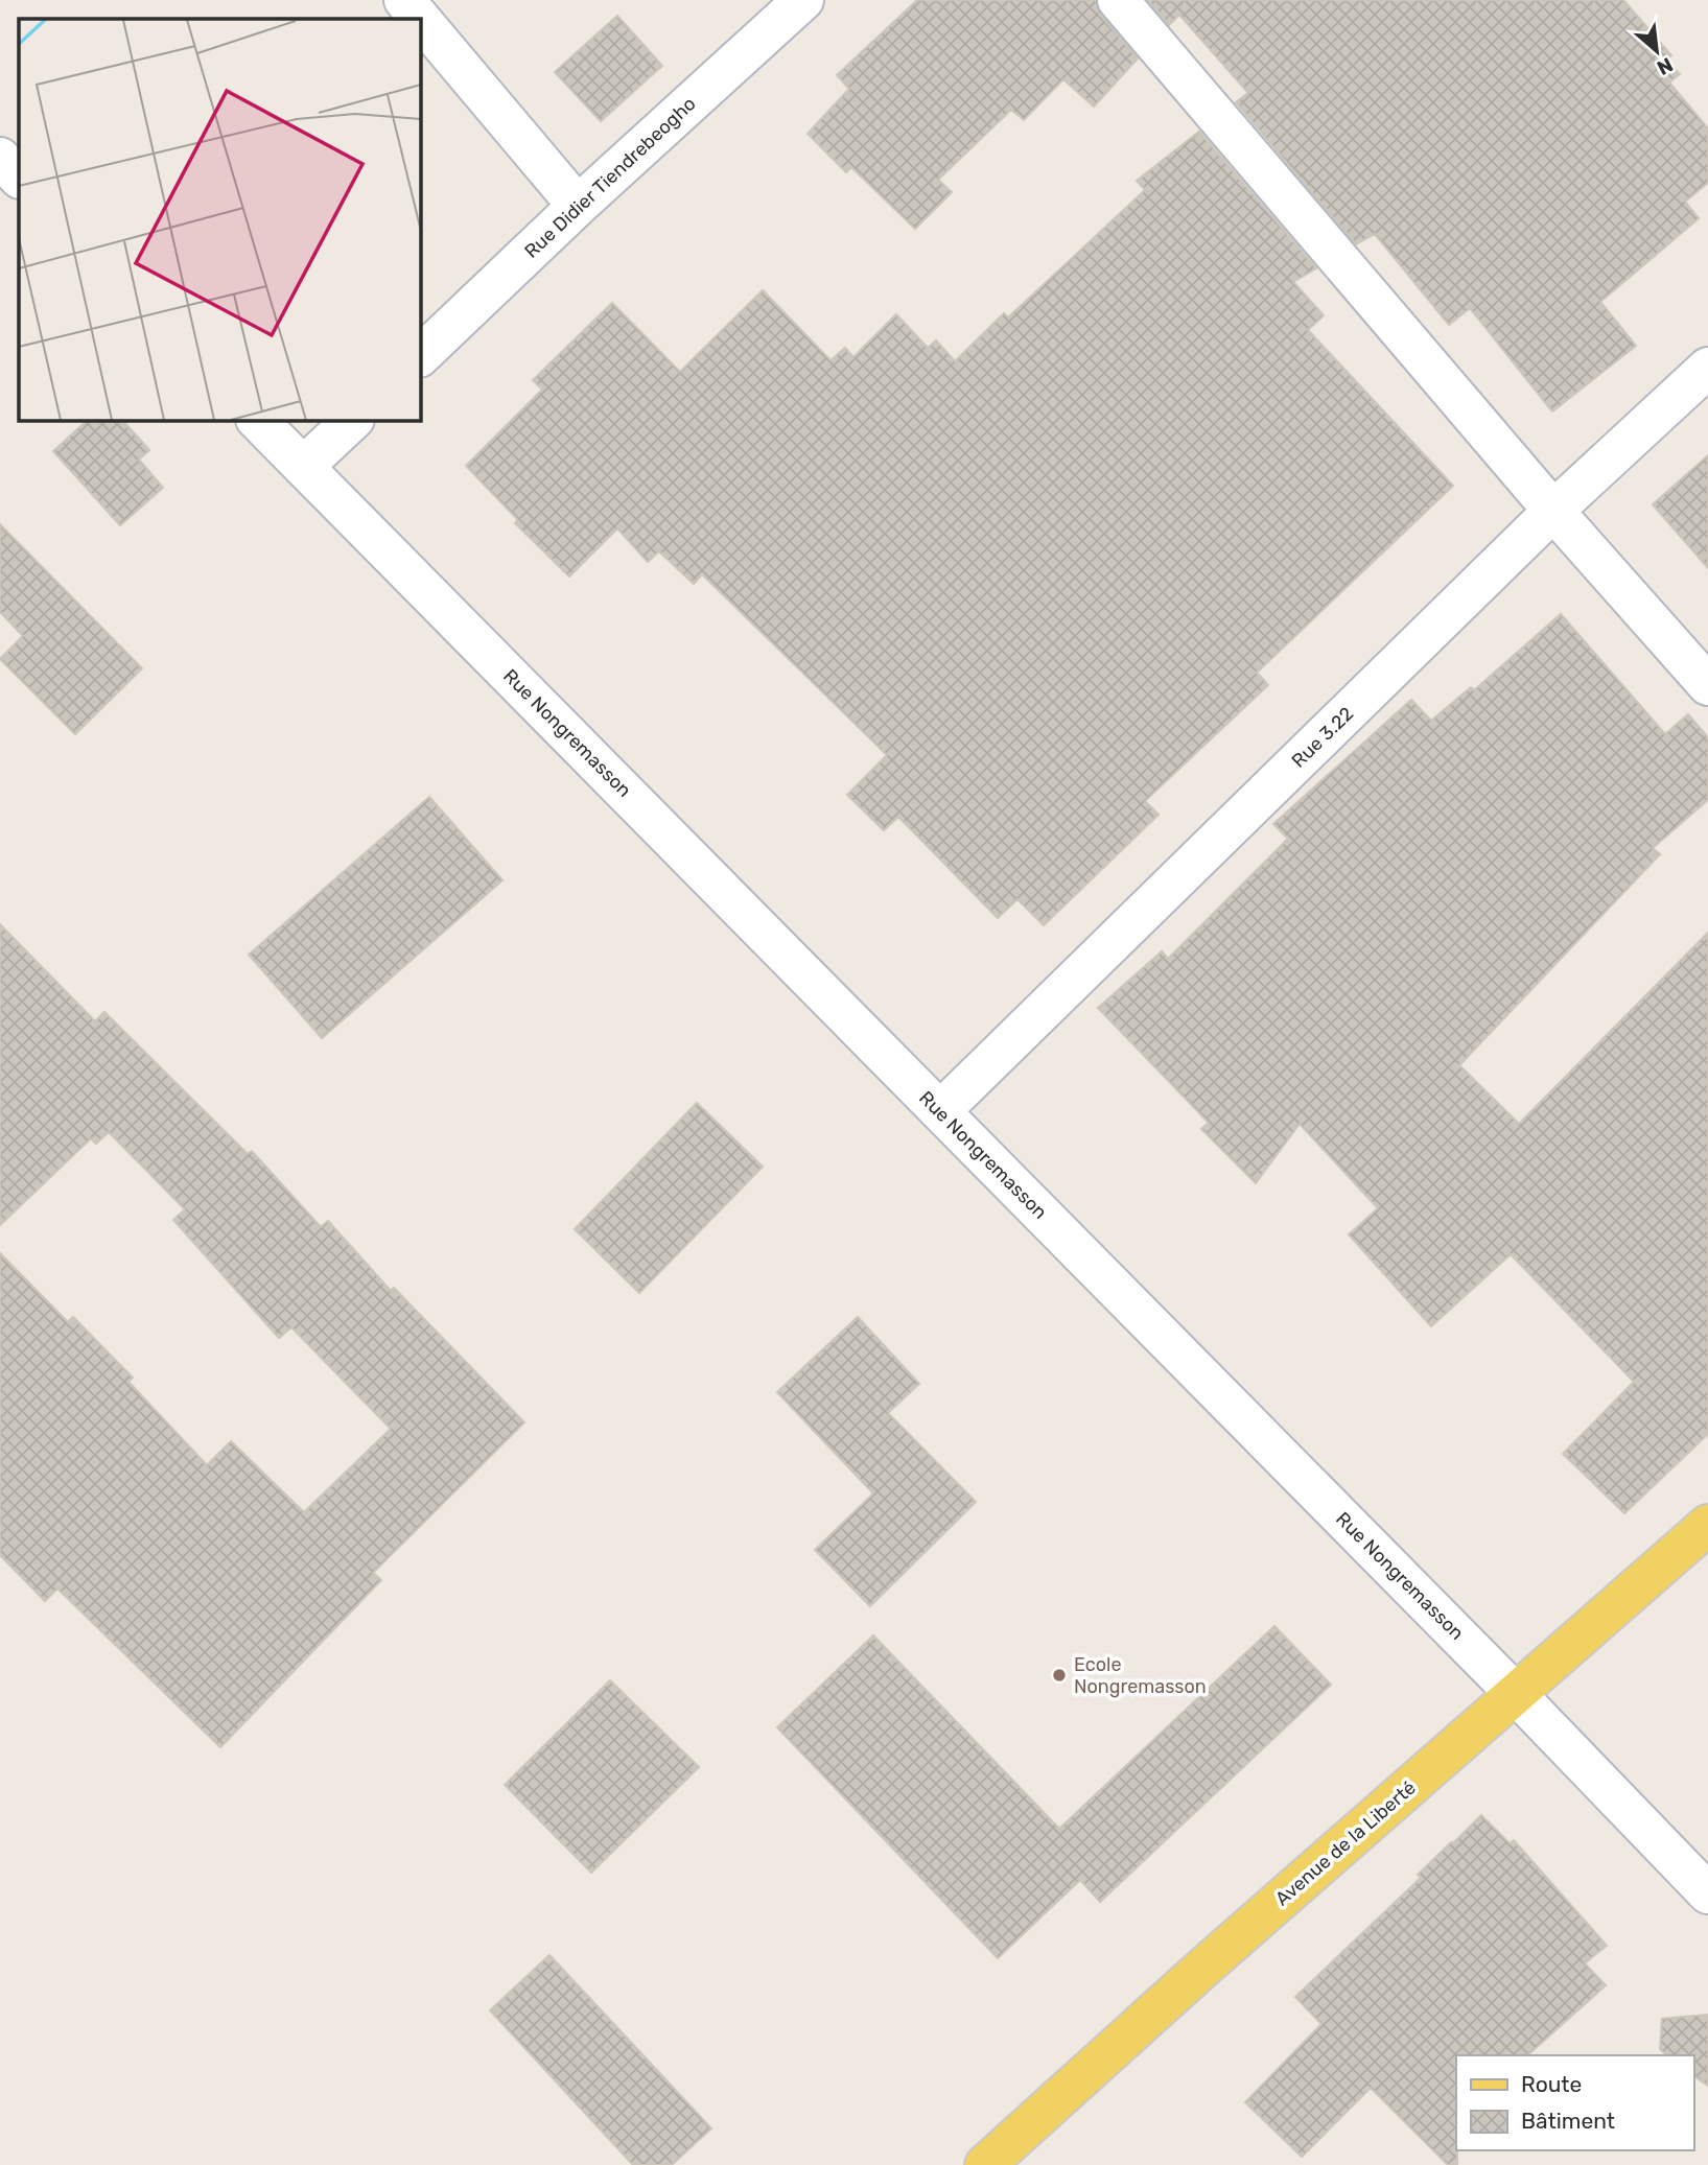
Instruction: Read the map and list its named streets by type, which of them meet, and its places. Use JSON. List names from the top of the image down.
{
  "streets": {
    "main road": ["Avenue de la Liberté"],
    "street": ["Rue Didier Tiendrebeogho", "Rue Nongremasson", "Rue 3.22"]
  },
  "crossings": [
    ["Rue Nongremasson", "Rue 3.22"],
    ["Rue Nongremasson", "Avenue de la Liberté"]
  ],
  "places": ["Ecole Nongremasson"],
  "legend": ["Route", "Bâtiment"],
  "north": "bottom right"
}
